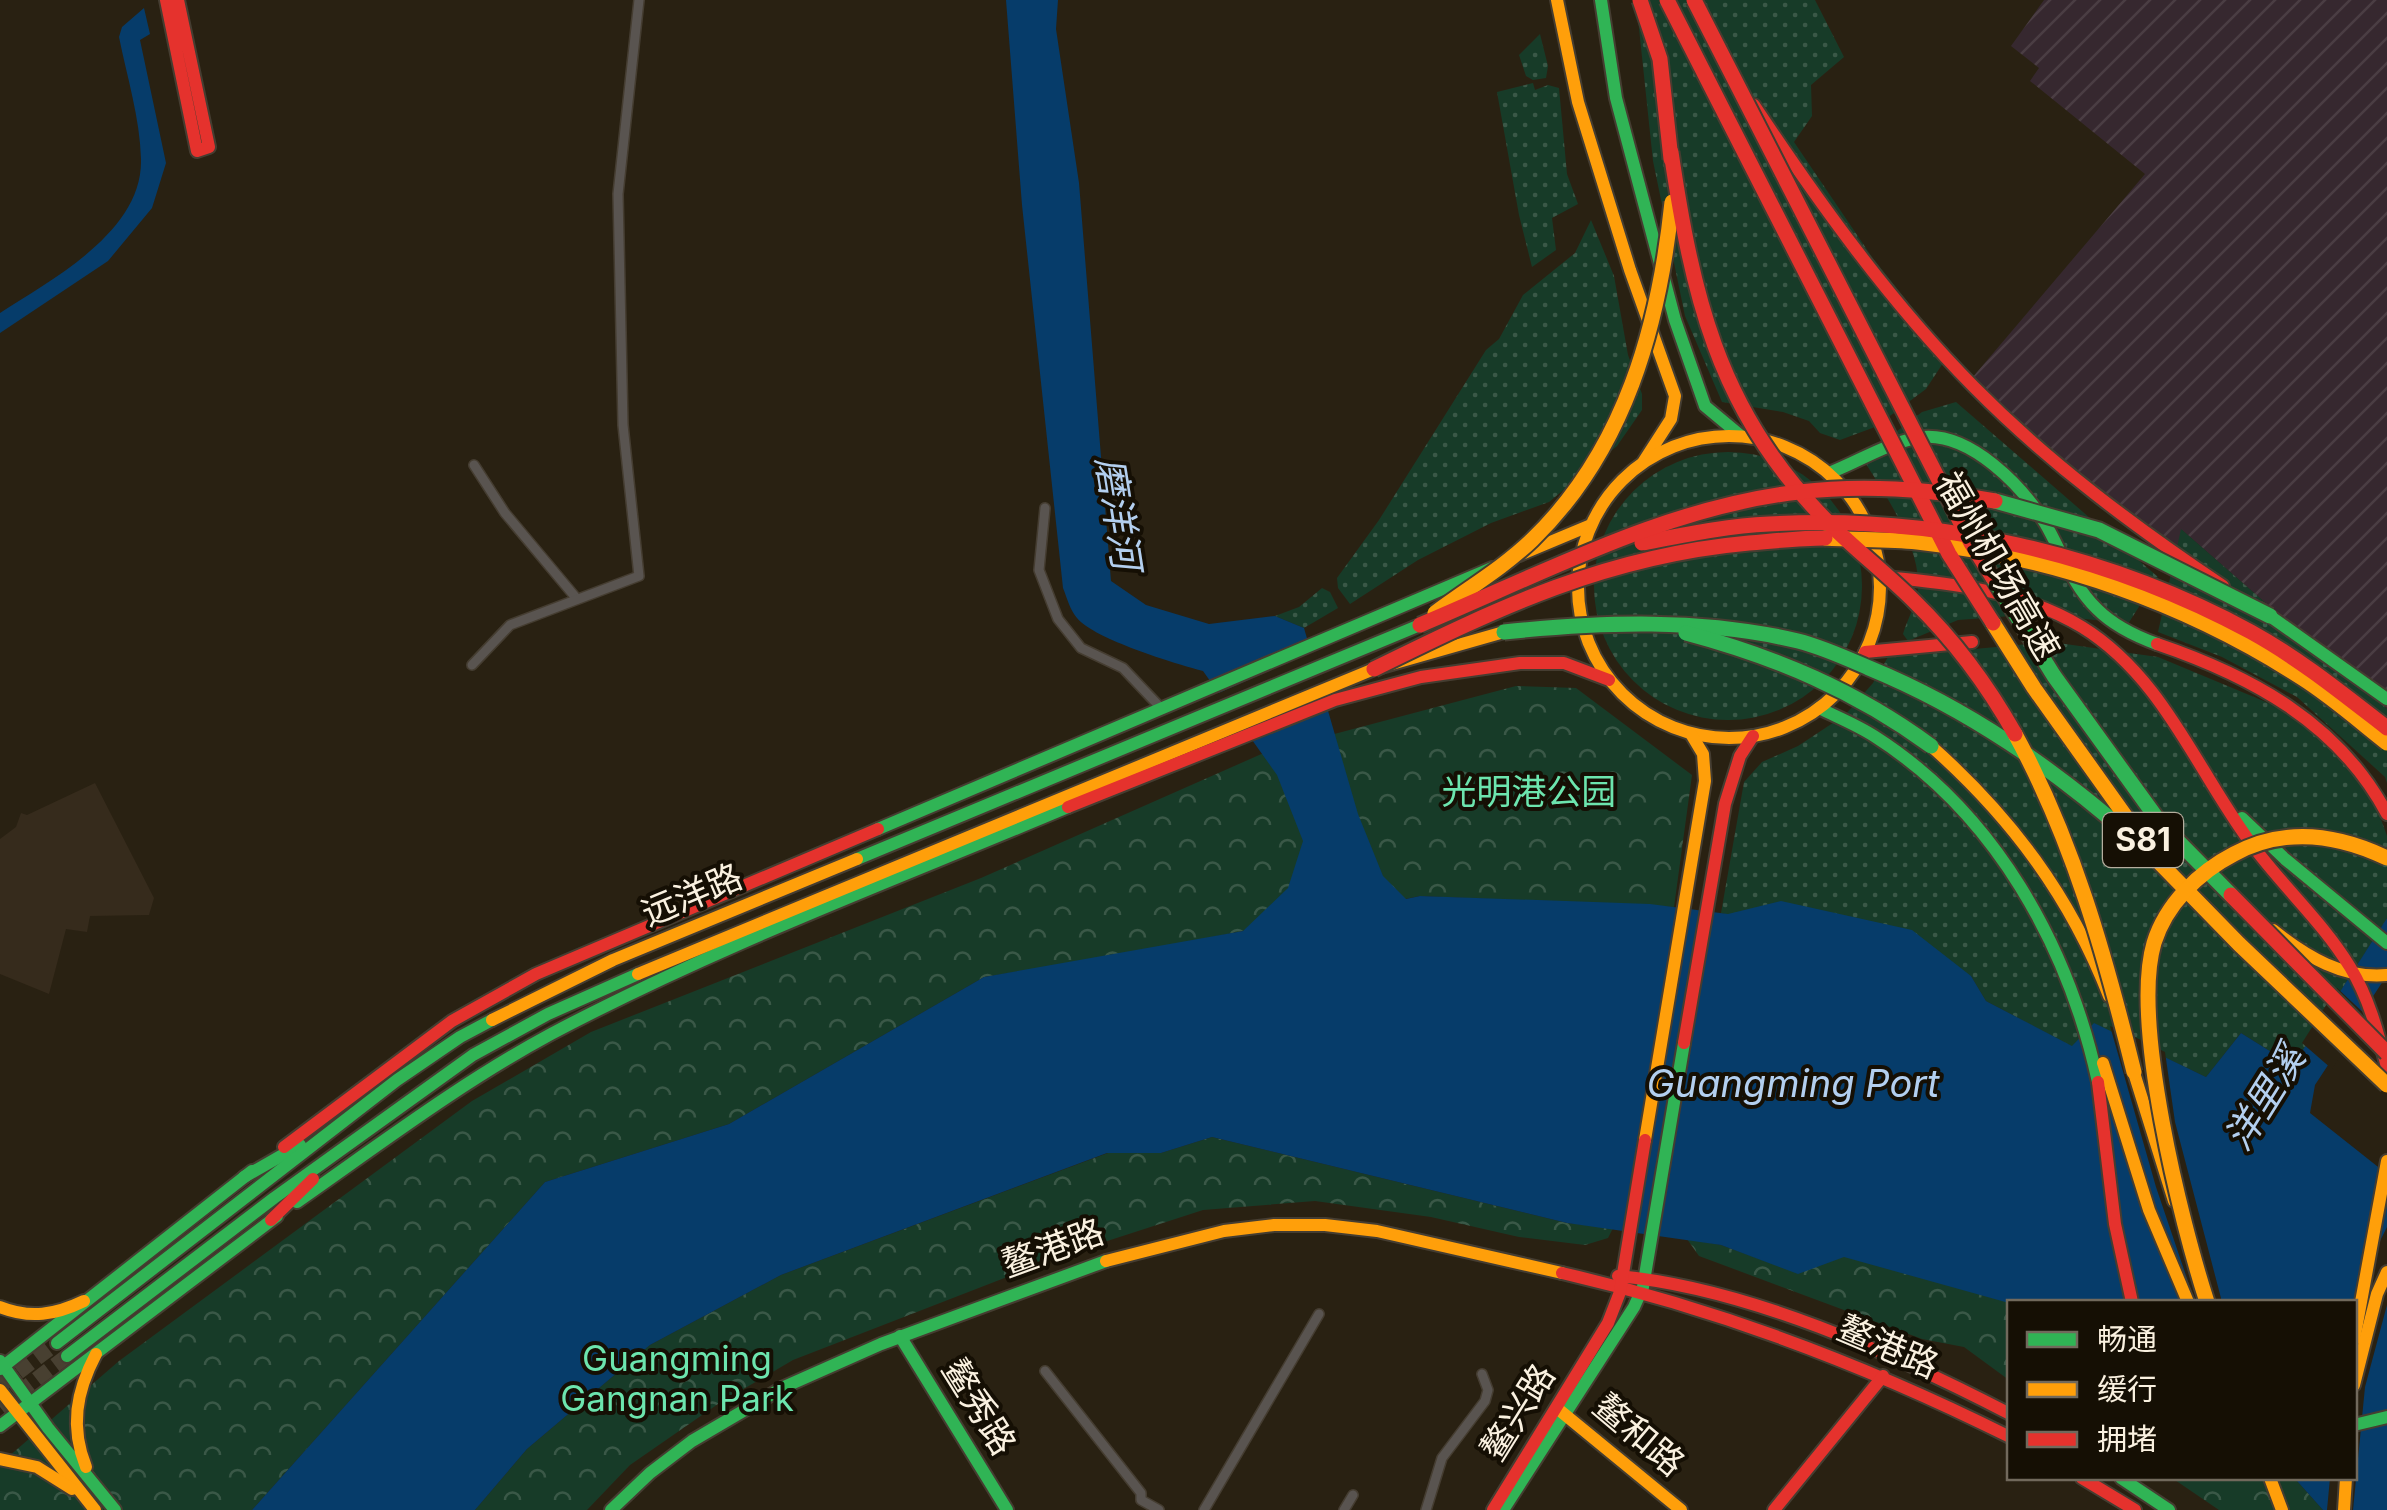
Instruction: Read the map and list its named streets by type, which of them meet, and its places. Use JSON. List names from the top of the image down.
{
  "streets": {
    "main road": [
      "福州机场高速",
      "S81",
      "远洋路",
      "鳌港路",
      "鳌秀路",
      "鳌兴路",
      "鳌和路"
    ]
  },
  "crossings": [
    ["鳌港路", "鳌秀路"],
    ["鳌兴路", "鳌和路"]
  ],
  "water": ["磨洋河", "Guangming Port", "洋里溪"],
  "parks": ["光明港公园", "Guangming Gangnan Park"],
  "legend": ["畅通", "缓行", "拥堵"]
}
